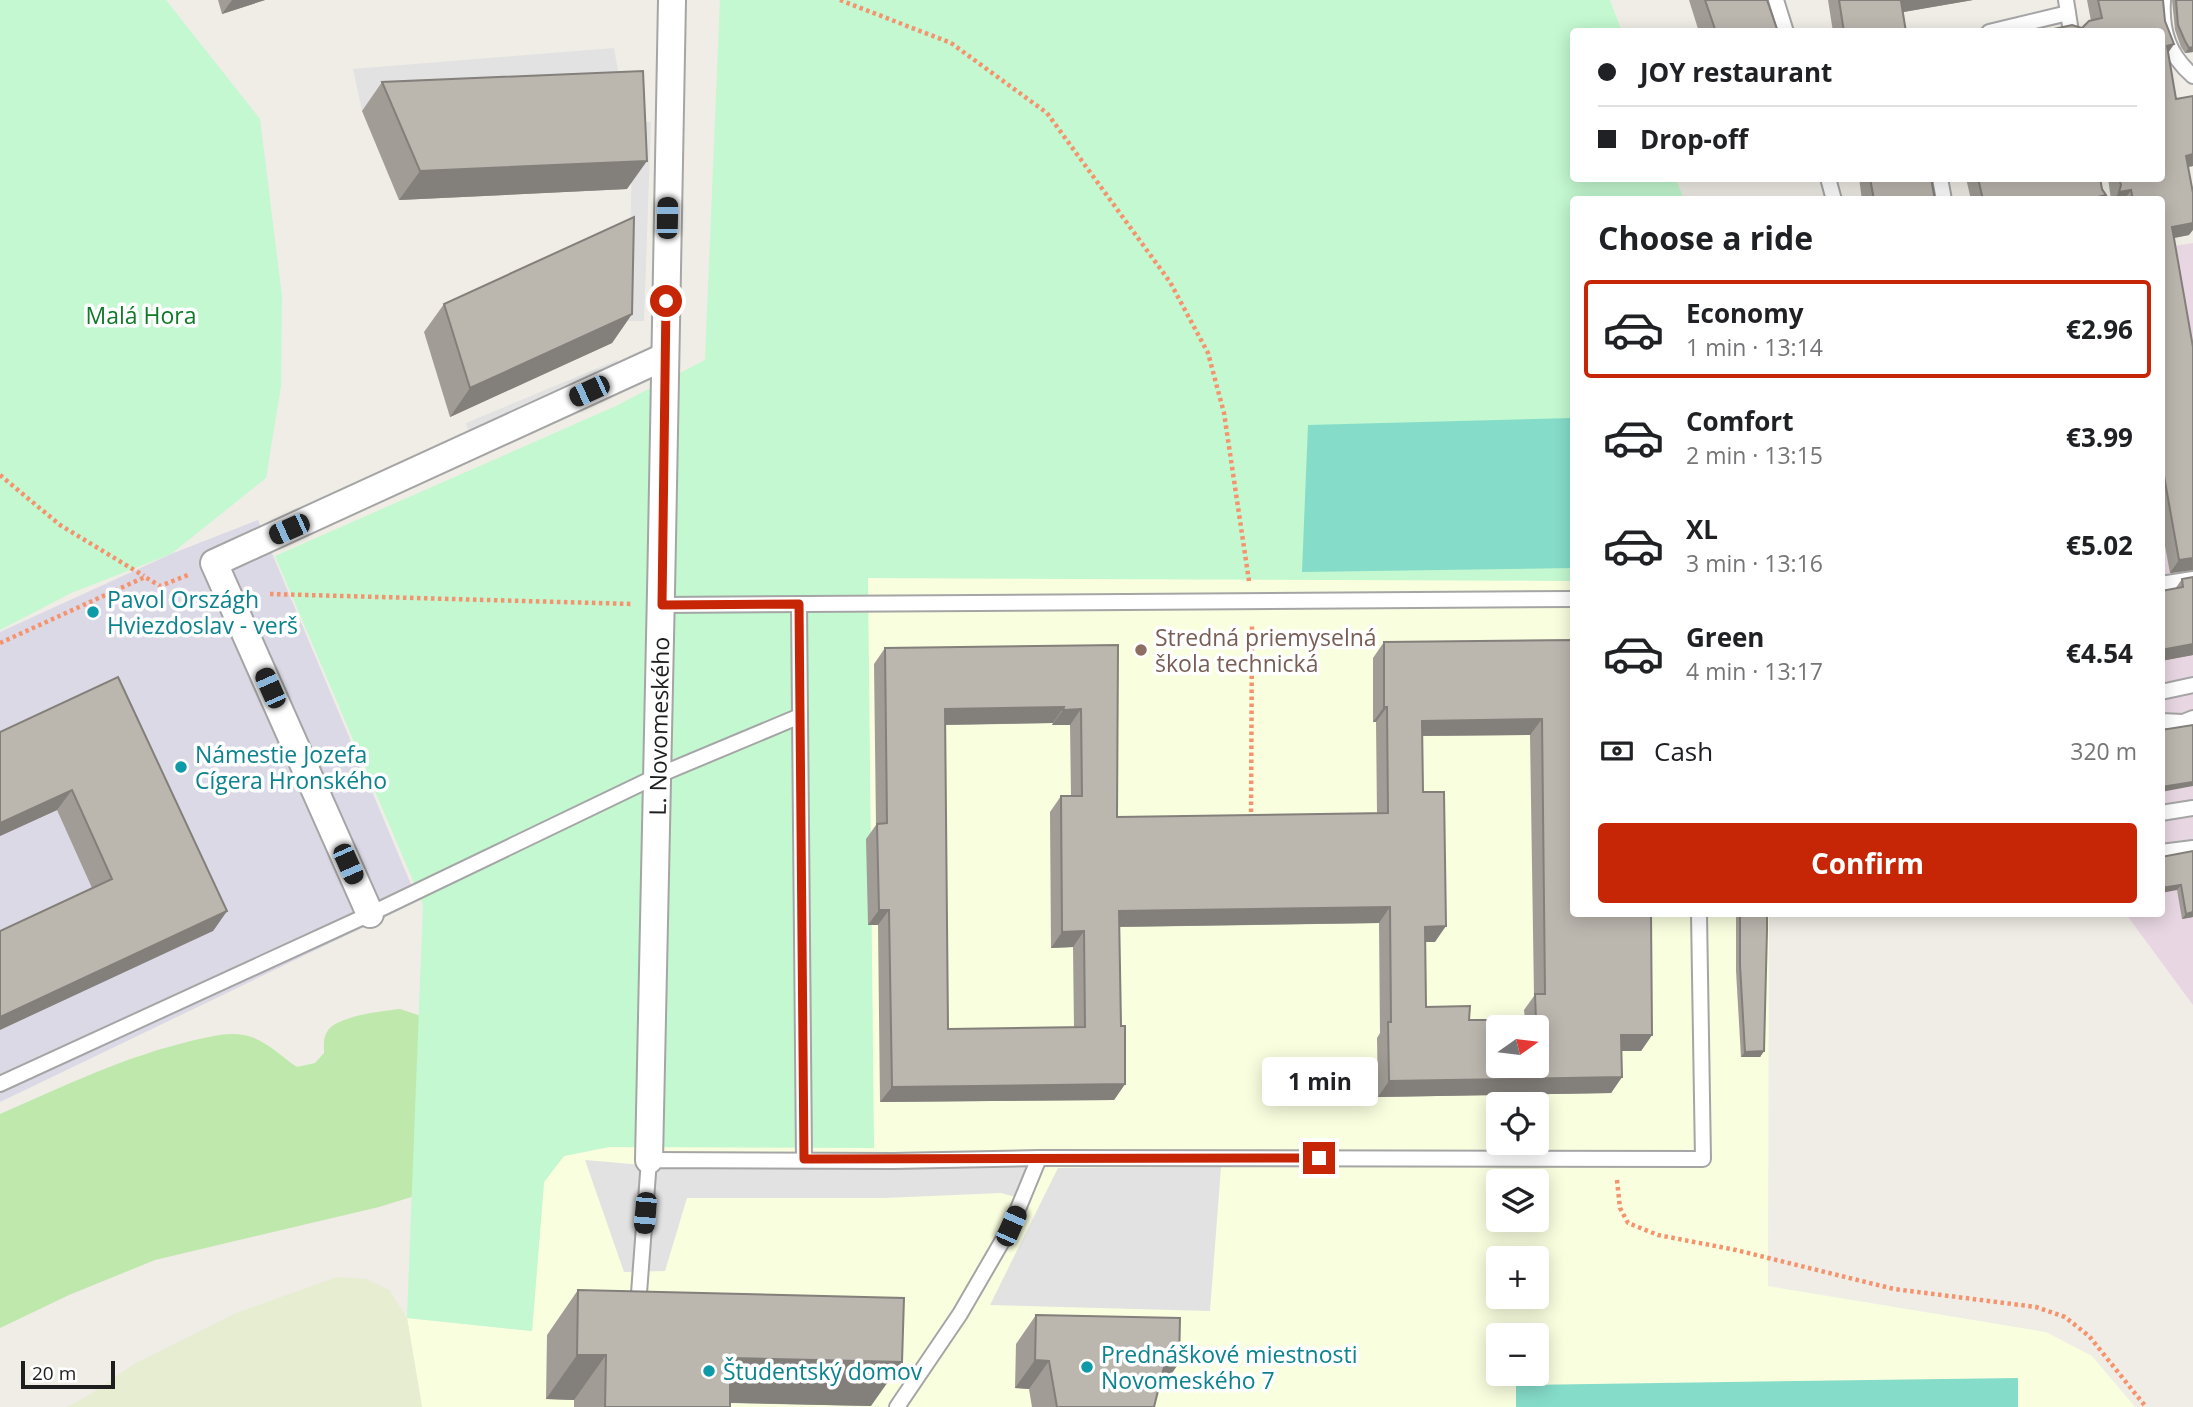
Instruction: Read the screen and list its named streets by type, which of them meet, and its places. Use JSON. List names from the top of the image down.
{
  "streets": {
    "street": ["L. Novomeského"]
  },
  "parks": ["Malá Hora"],
  "places": [
    "Pavol Országh Hviezdoslav - verš",
    "Stredná priemyselná škola technická",
    "Námestie Jozefa Cígera Hronského",
    "Prednáškové miestnosti Novomeského 7",
    "Študentský domov"
  ],
  "scale_bar": "20 m",
  "north": "right",
  "page": {
    "banner": ["JOY restaurant", "Drop-off"],
    "heading": "Choose a ride",
    "list": [
      {
        "name": "Economy",
        "note": "1 min · 13:14",
        "value": "€2.96"
      },
      {
        "name": "Comfort",
        "note": "2 min · 13:15",
        "value": "€3.99"
      },
      {
        "name": "XL",
        "note": "3 min · 13:16",
        "value": "€5.02"
      },
      {
        "name": "Green",
        "note": "4 min · 13:17",
        "value": "€4.54"
      }
    ],
    "pay": ["Cash", "320 m"],
    "buttons": "Confirm",
    "map_buttons": ["+", "−"],
    "bubble": "1 min",
    "scale": "20 m"
  }
}
